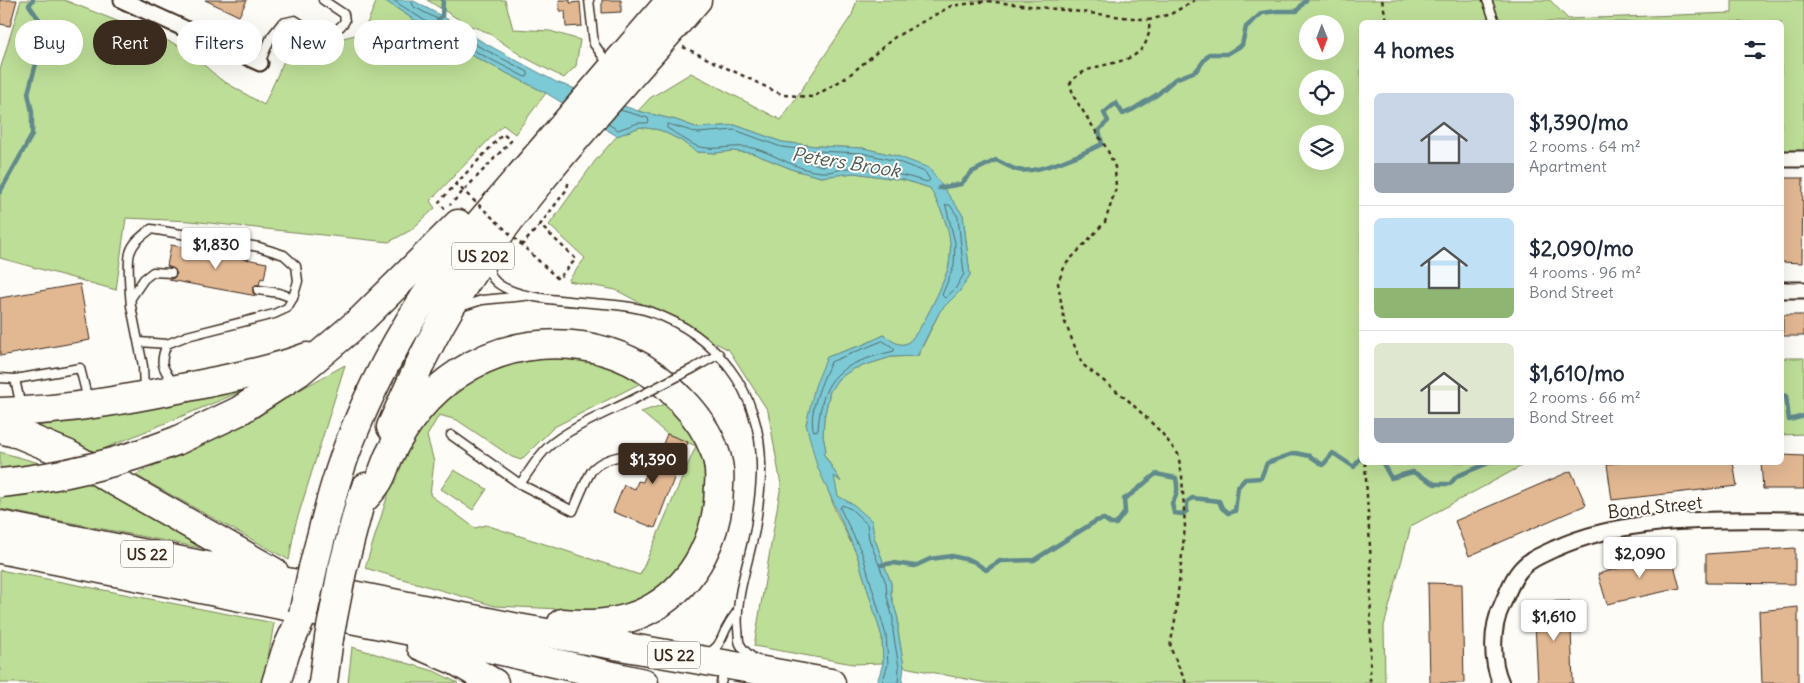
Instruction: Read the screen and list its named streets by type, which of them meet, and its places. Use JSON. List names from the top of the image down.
{
  "streets": {
    "highway": ["US 202", "US 22"],
    "street": ["Bond Street"]
  },
  "crossings": [
    ["US 202", "US 22"]
  ],
  "water": ["Peters Brook"],
  "north": "bottom",
  "page": {
    "chip": [
      "Buy",
      "Rent",
      "Filters",
      "New",
      "Apartment"
    ],
    "heading": "4 homes",
    "list": [
      {
        "name": "$1,390/mo",
        "note": "2 rooms · 64 m² · Apartment"
      },
      {
        "name": "$2,090/mo",
        "note": "4 rooms · 96 m² · Bond Street"
      },
      {
        "name": "$1,610/mo",
        "note": "2 rooms · 66 m² · Bond Street"
      }
    ],
    "price": [
      "$1,830",
      "$1,390",
      "$2,090",
      "$1,610"
    ]
  }
}
